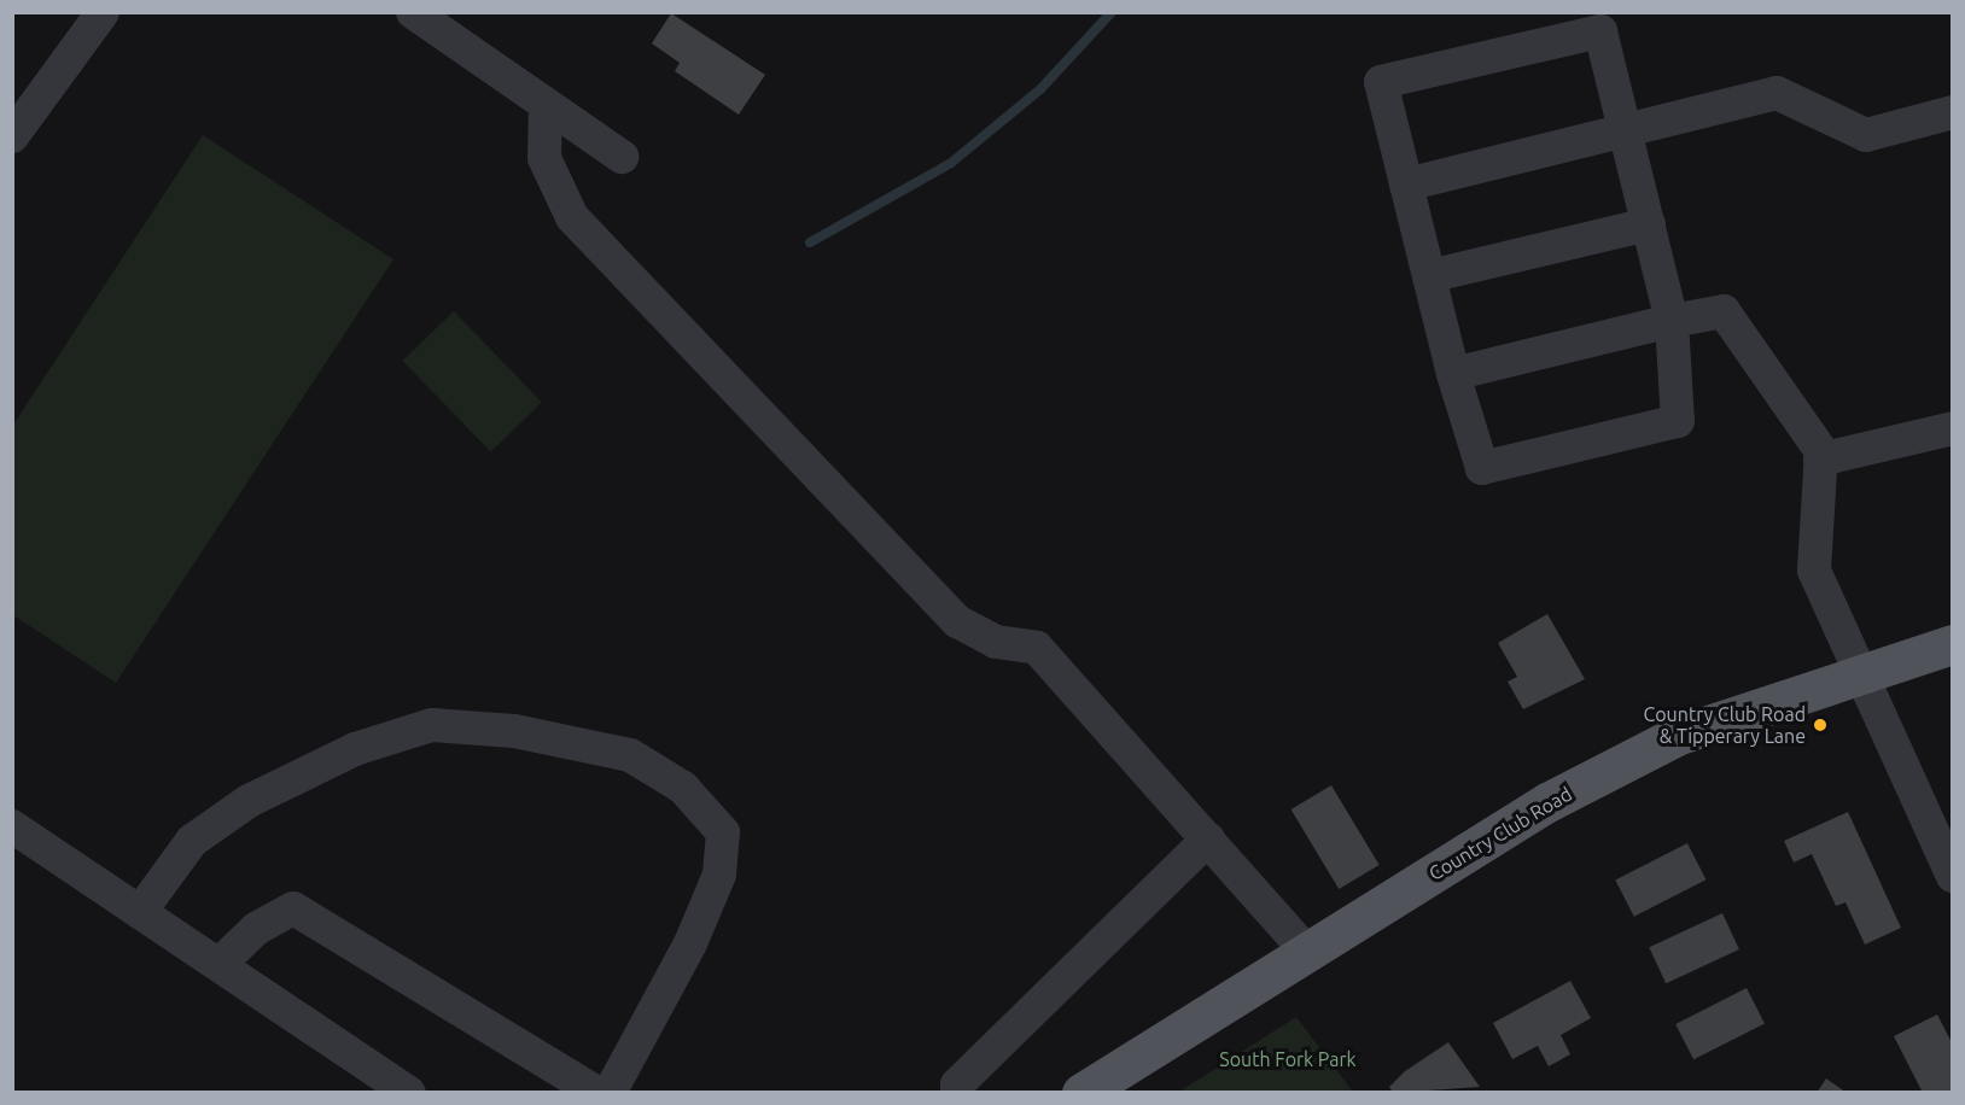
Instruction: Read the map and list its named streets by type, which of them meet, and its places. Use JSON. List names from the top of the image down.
{
  "streets": {
    "main road": ["Country Club Road"]
  },
  "parks": ["South Fork Park"],
  "places": ["Country Club Road & Tipperary Lane"]
}
